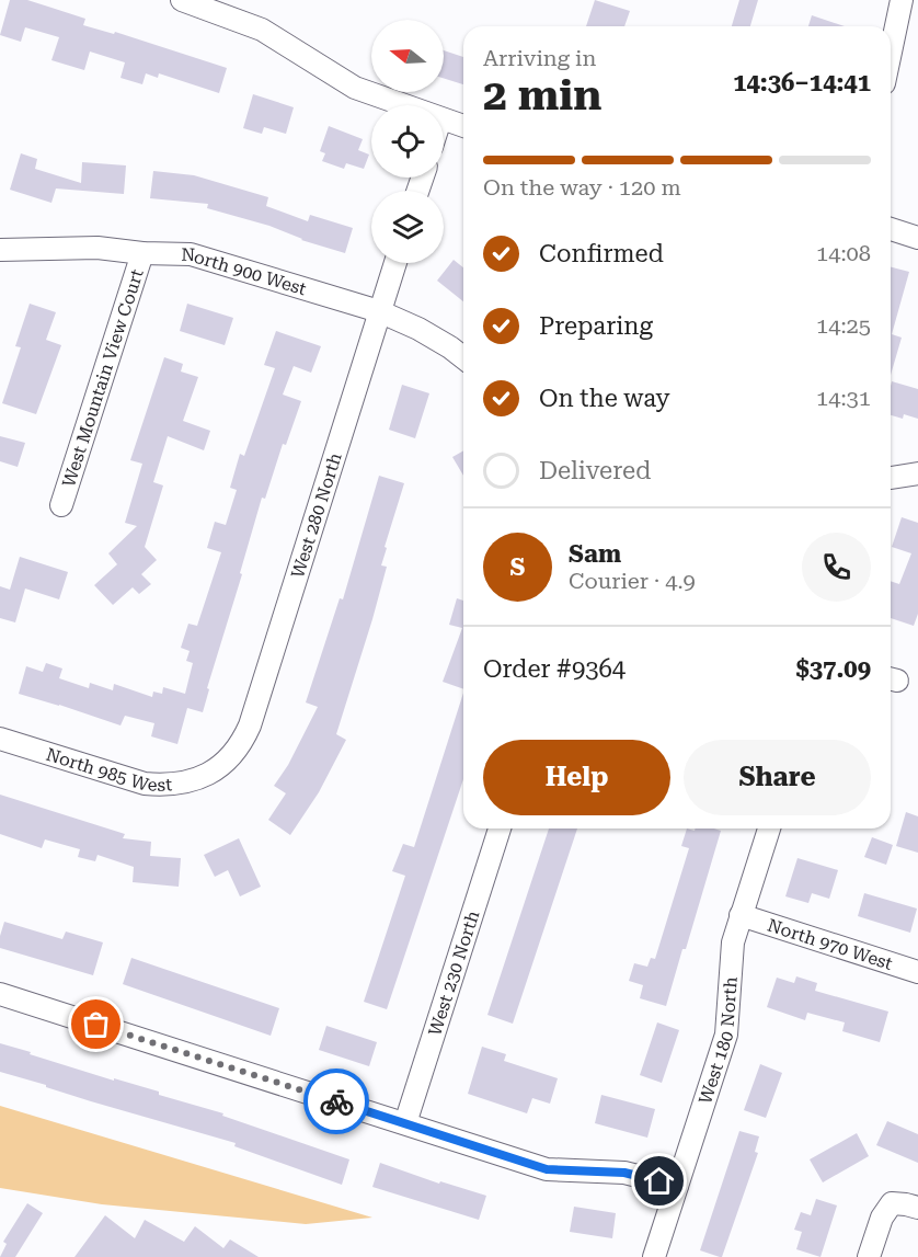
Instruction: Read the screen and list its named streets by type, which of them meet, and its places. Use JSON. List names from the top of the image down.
{
  "streets": {
    "street": [
      "North 900 West",
      "West Mountain View Court",
      "West 280 North",
      "North 985 West",
      "North 970 West",
      "West 230 North",
      "West 180 North"
    ]
  },
  "crossings": [
    ["North 900 West", "West Mountain View Court"],
    ["North 900 West", "West 280 North"],
    ["West 280 North", "North 985 West"],
    ["North 970 West", "West 180 North"]
  ],
  "north": "left",
  "page": {
    "heading": ["2 min", "Arriving in", "14:36–14:41"],
    "panel": [
      "Sam",
      "Courier · 4.9",
      "Order #9364",
      "$37.09"
    ],
    "bar": "On the way · 120 m",
    "list": [
      ["Confirmed", "14:08"],
      ["Preparing", "14:25"],
      ["On the way", "14:31"],
      "Delivered"
    ],
    "round": "S",
    "buttons": ["Help", "Share"]
  }
}
